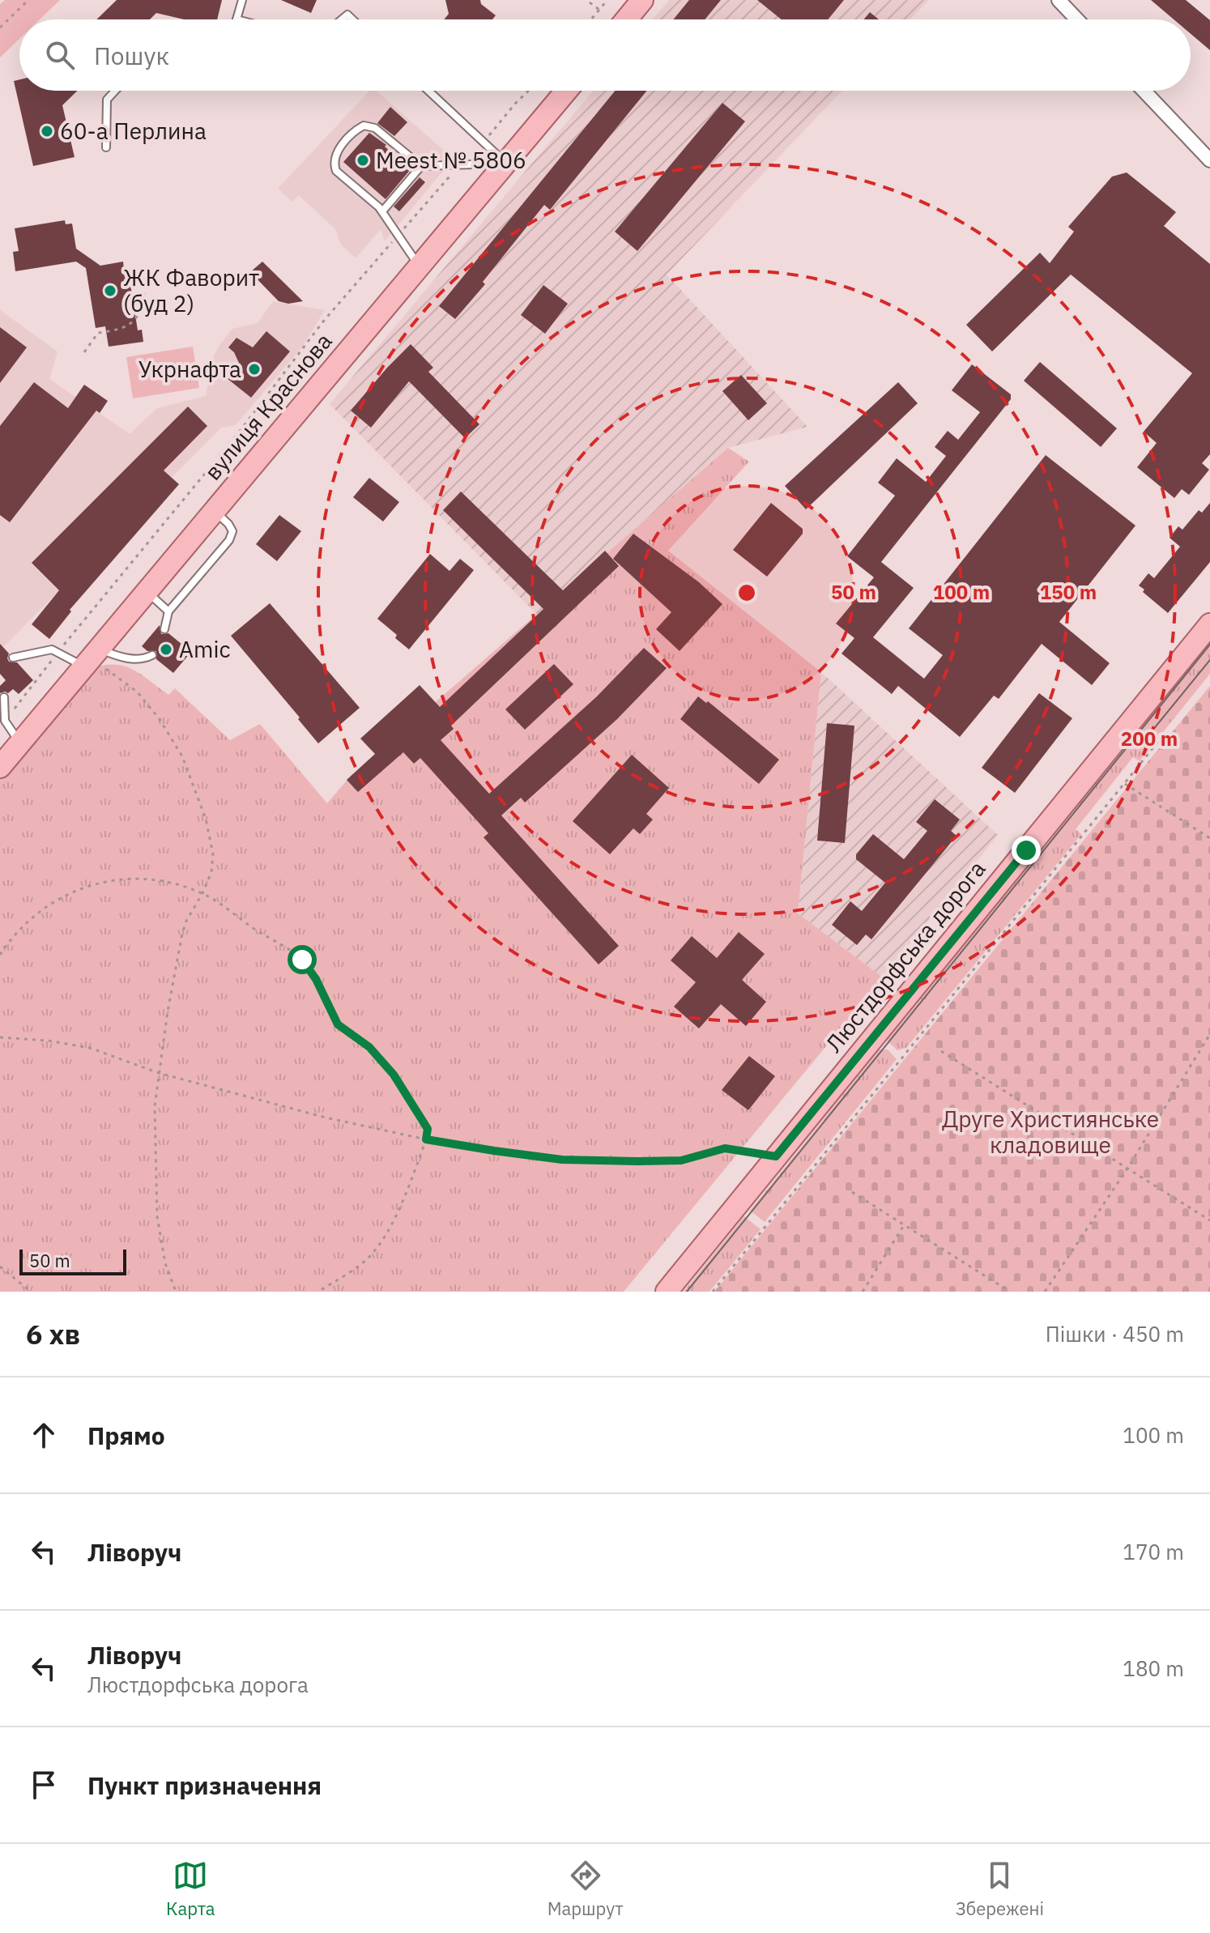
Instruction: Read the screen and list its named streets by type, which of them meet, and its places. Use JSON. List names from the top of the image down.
{
  "streets": {
    "main road": ["вулиця Краснова", "Люстдорфська дорога"]
  },
  "parks": ["Друге Християнське кладовище"],
  "places": [
    "60-а Перлина",
    "Meest № 5806",
    "ЖК Фаворит (буд 2)",
    "Укрнафта",
    "Amic"
  ],
  "scale_bar": "50 m",
  "page": {
    "search": "Пошук",
    "scale": "50 m",
    "heading": ["6 хв", "Пішки · 450 m"],
    "list": [
      ["Прямо", "100 m"],
      ["Ліворуч", "170 m"],
      ["Ліворуч", "Люстдорфська дорога", "180 m"],
      "Пункт призначення"
    ],
    "nav": ["Карта", "Маршрут", "Збережені"]
  },
  "rings": [
    "50 m",
    "100 m",
    "150 m",
    "200 m"
  ]
}
